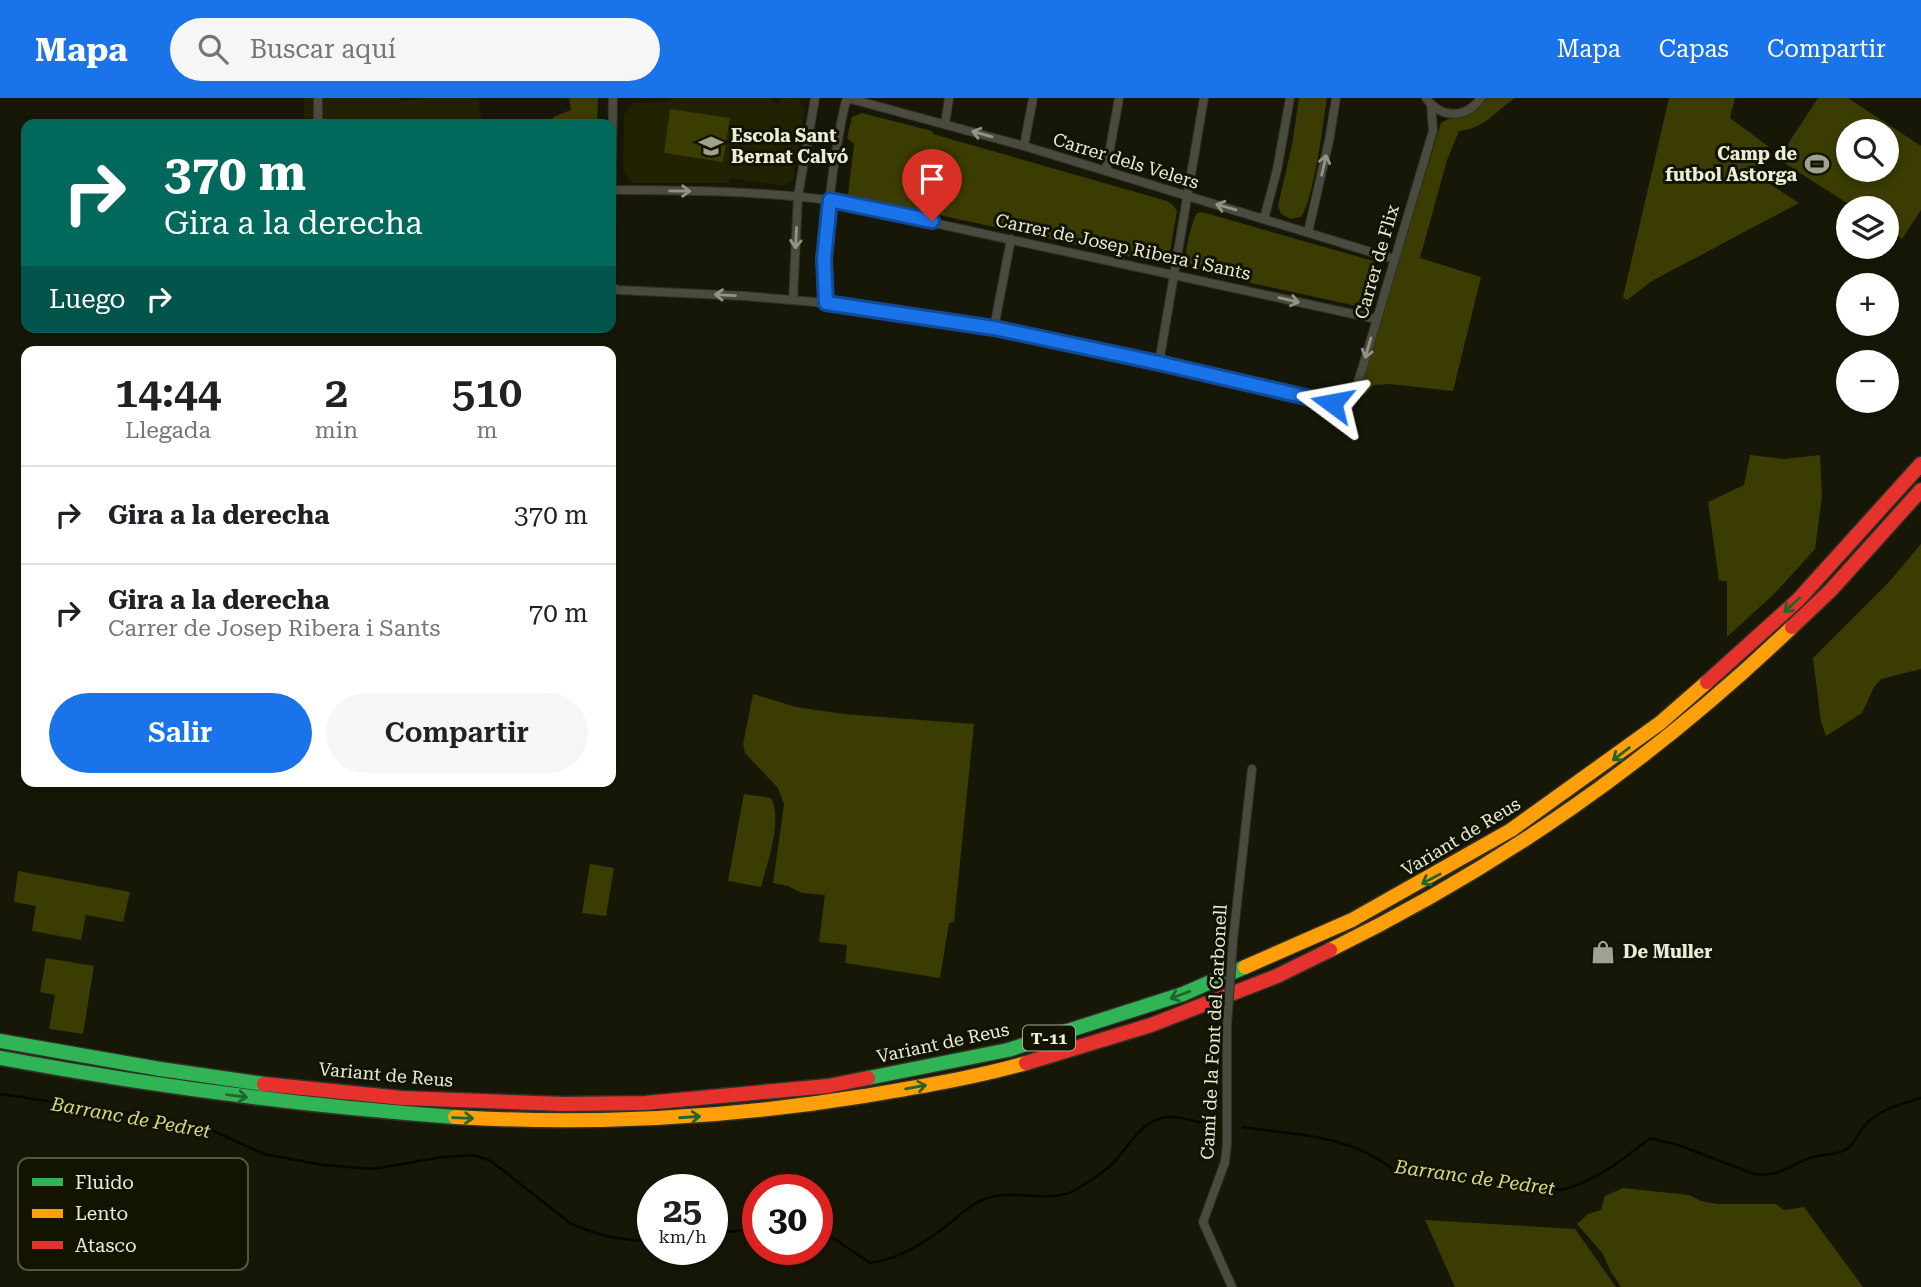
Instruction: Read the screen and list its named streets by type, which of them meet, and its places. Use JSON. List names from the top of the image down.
{
  "streets": {
    "highway": ["Variant de Reus", "T-11"],
    "street": [
      "Carrer dels Velers",
      "Carrer de Josep Ribera i Sants",
      "Carrer de Flix",
      "Camí de la Font del Carbonell"
    ]
  },
  "crossings": [
    ["Carrer dels Velers", "Carrer de Flix"],
    ["Carrer de Josep Ribera i Sants", "Carrer de Flix"]
  ],
  "one_way": ["Carrer de Josep Ribera i Sants"],
  "water": ["Barranc de Pedret"],
  "places": {
    "school or university": ["Escola Sant Bernat Calvó"],
    "sports": ["Camp de futbol Astorga"],
    "shop": ["De Muller"]
  },
  "legend": ["Fluido", "Lento", "Atasco"],
  "page": {
    "header": "Mapa",
    "search": "Buscar aquí",
    "nav": ["Mapa", "Capas", "Compartir"],
    "map_buttons": ["+", "−"],
    "turn": ["370 m", "Gira a la derecha"],
    "then": "Luego",
    "eta": [
      "14:44",
      "Llegada",
      "2",
      "min",
      "510",
      "m"
    ],
    "list": [
      {
        "name": "Gira a la derecha",
        "value": "370 m"
      },
      {
        "name": "Gira a la derecha",
        "note": "Carrer de Josep Ribera i Sants",
        "value": "70 m"
      }
    ],
    "buttons": ["Salir", "Compartir"],
    "speed": "25 km/h",
    "limit": "30"
  }
}
